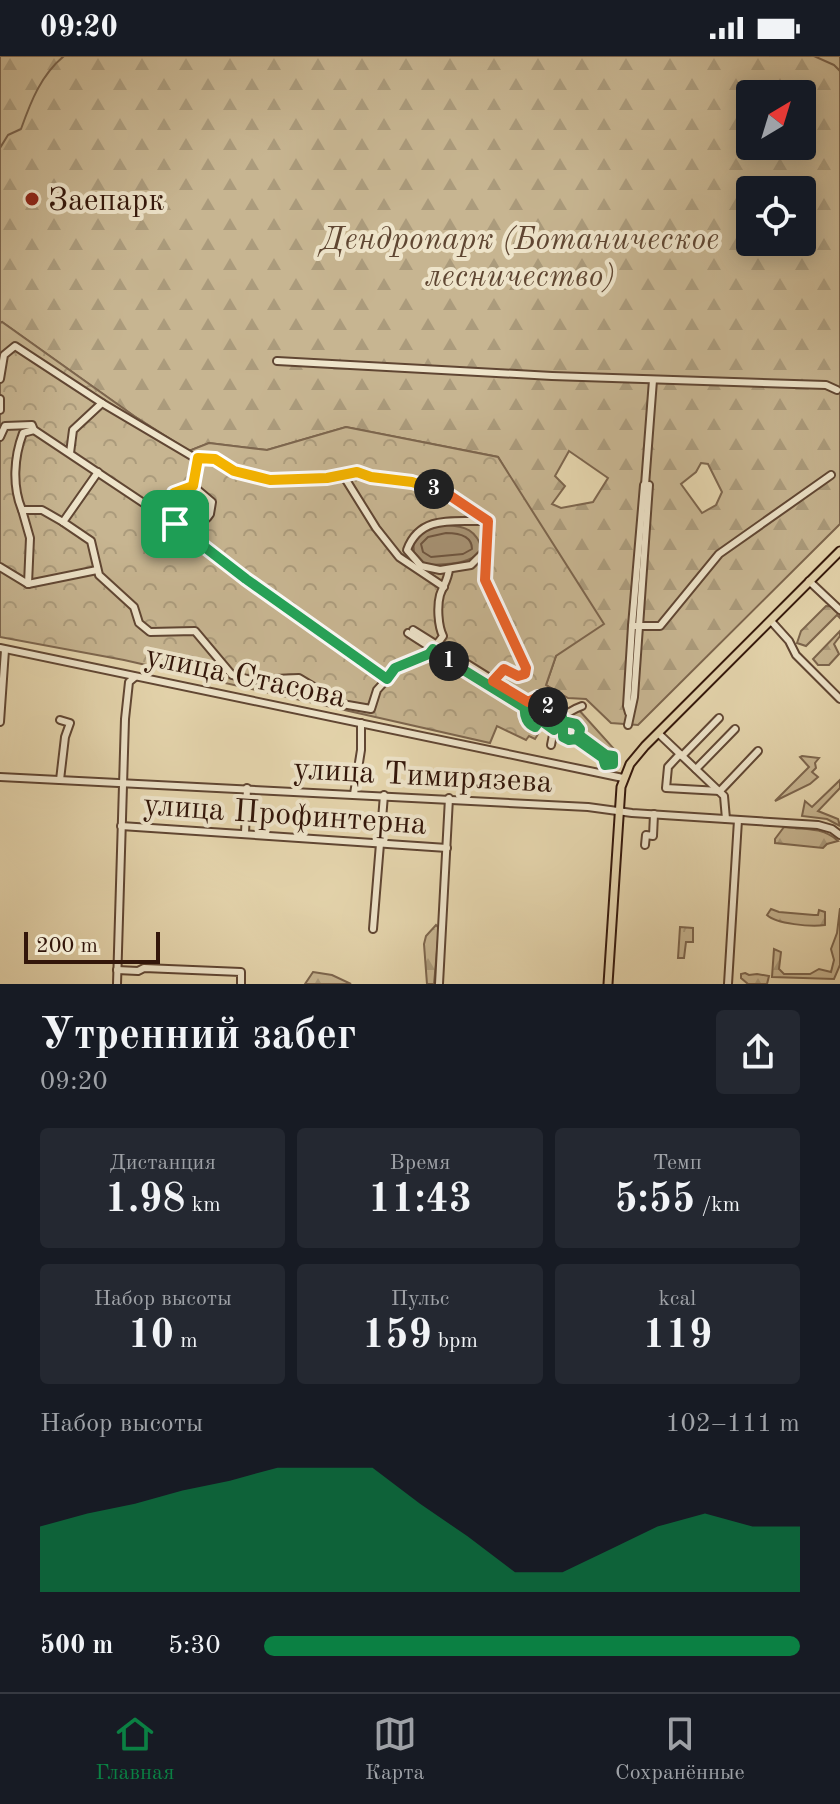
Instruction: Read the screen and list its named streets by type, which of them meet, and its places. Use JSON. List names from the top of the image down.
{
  "streets": {
    "street": ["улица Стасова", "улица Тимирязева", "улица Профинтерна"]
  },
  "parks": ["Дендропарк (Ботаническое лесничество)"],
  "places": ["Заепарк"],
  "scale_bar": "200 m",
  "north": "top right",
  "page": {
    "status": "09:20",
    "pins": ["3", "1", "2"],
    "scale": "200 m",
    "heading": ["Утренний забег", "09:20"],
    "stats": [
      ["Дистанция", "1.98 km"],
      ["Время", "11:43"],
      ["Темп", "5:55 /km"],
      ["Набор высоты", "10 m"],
      ["Пульс", "159 bpm"],
      ["kcal", "119"]
    ],
    "chart": ["Набор высоты", "102–111 m"],
    "list": [
      {
        "name": "500 m",
        "note": "5:30"
      }
    ],
    "tabs": ["Главная", "Карта", "Сохранённые"]
  }
}
